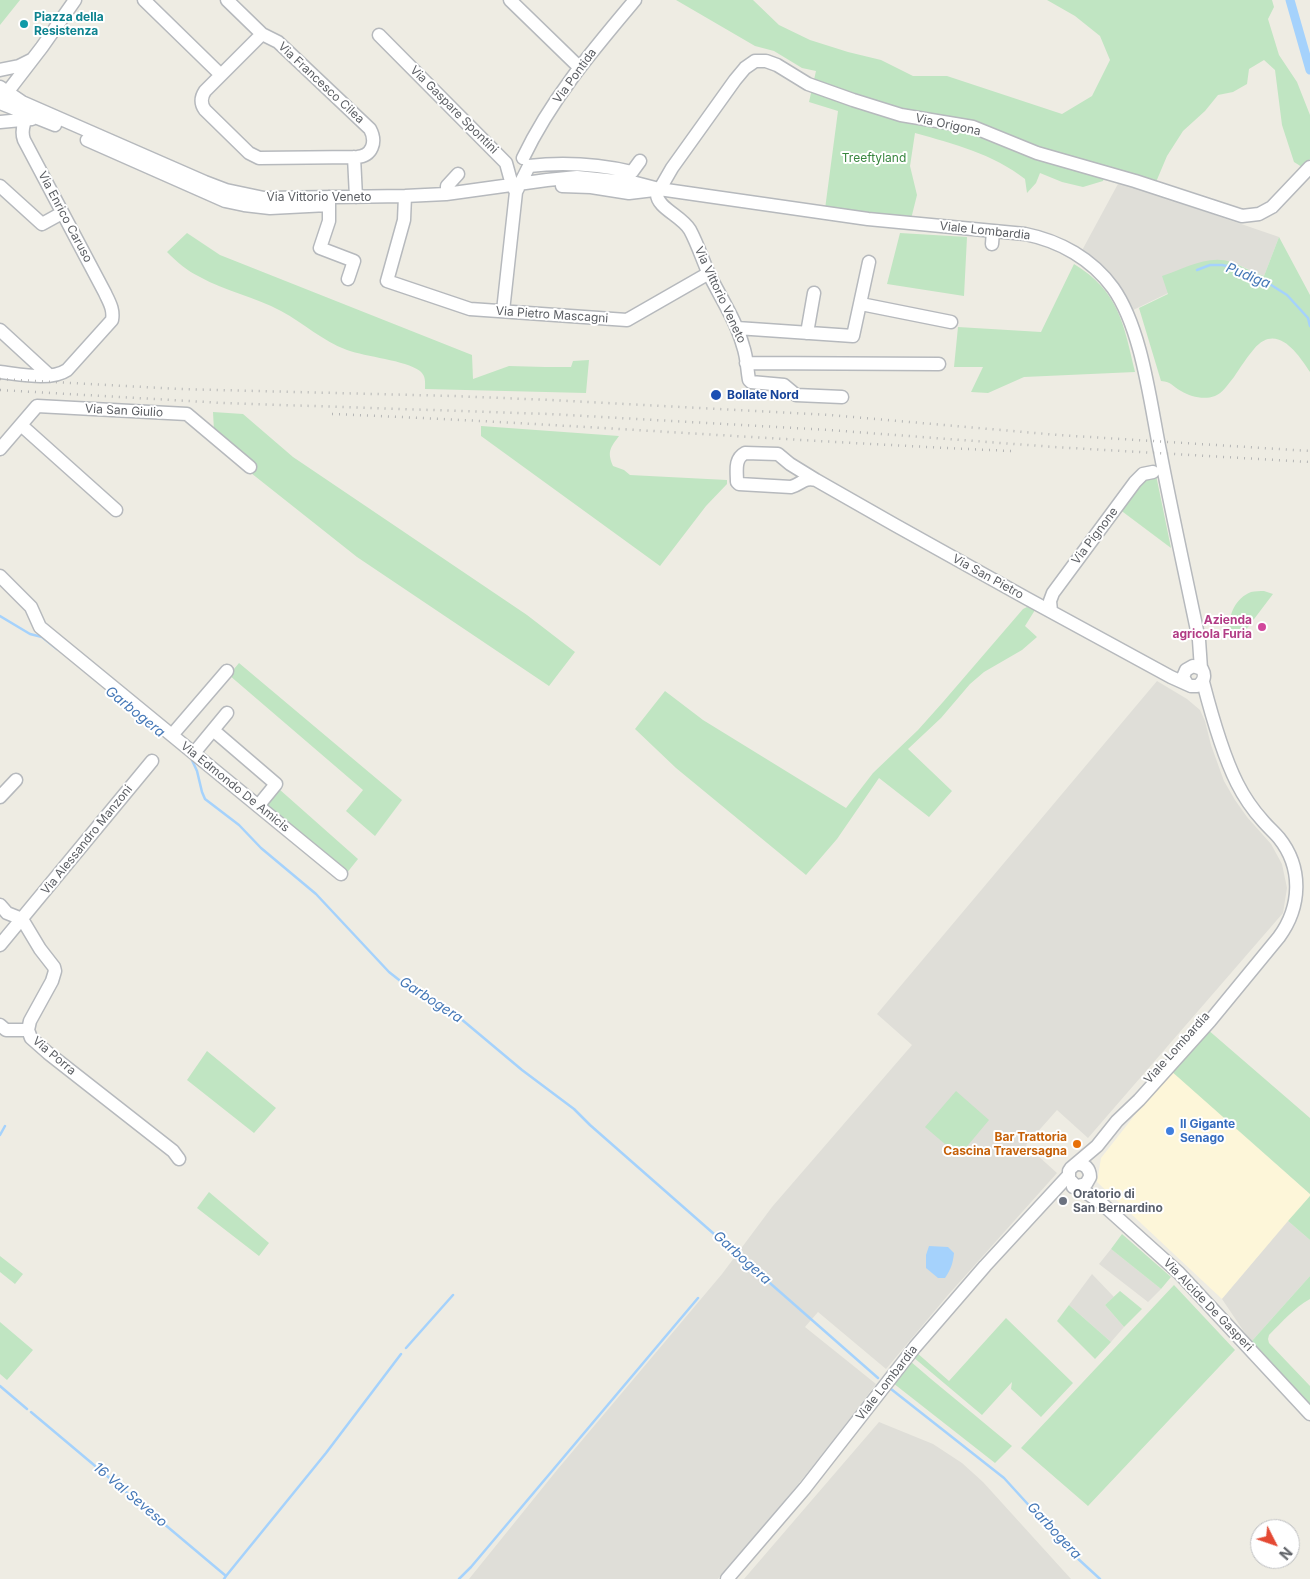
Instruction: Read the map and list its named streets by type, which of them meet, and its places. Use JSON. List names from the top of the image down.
{
  "streets": {
    "street": [
      "Via Pontida",
      "Via Francesco Cilea",
      "Via Gaspare Spontini",
      "Via Origona",
      "Via Vittorio Veneto",
      "Via Enrico Caruso",
      "Viale Lombardia",
      "Via Pietro Mascagni",
      "Via San Giulio",
      "Via Pignone",
      "Via San Pietro",
      "Via Edmondo De Amicis",
      "Via Alessandro Manzoni",
      "Via Porra",
      "Via Alcide De Gasperi"
    ]
  },
  "crossings": [
    ["Via Gaspare Spontini", "Via Vittorio Veneto"],
    ["Via Origona", "Via Vittorio Veneto"],
    ["Via Origona", "Viale Lombardia"],
    ["Via Vittorio Veneto", "Via Enrico Caruso"],
    ["Via Vittorio Veneto", "Viale Lombardia"],
    ["Via Vittorio Veneto", "Via Pietro Mascagni"],
    ["Viale Lombardia", "Via San Pietro"],
    ["Viale Lombardia", "Via Alcide De Gasperi"],
    ["Via Pignone", "Via San Pietro"],
    ["Via Alessandro Manzoni", "Via Porra"]
  ],
  "water": ["Pudiga", "Garbogera", "16 Val Seveso"],
  "parks": ["Treeftyland"],
  "places": [
    "Piazza della Resistenza",
    "Bollate Nord",
    "Azienda agricola Furia",
    "Il Gigante Senago",
    "Bar Trattoria Cascina Traversagna",
    "Oratorio di San Bernardino"
  ],
  "north": "bottom right"
}
